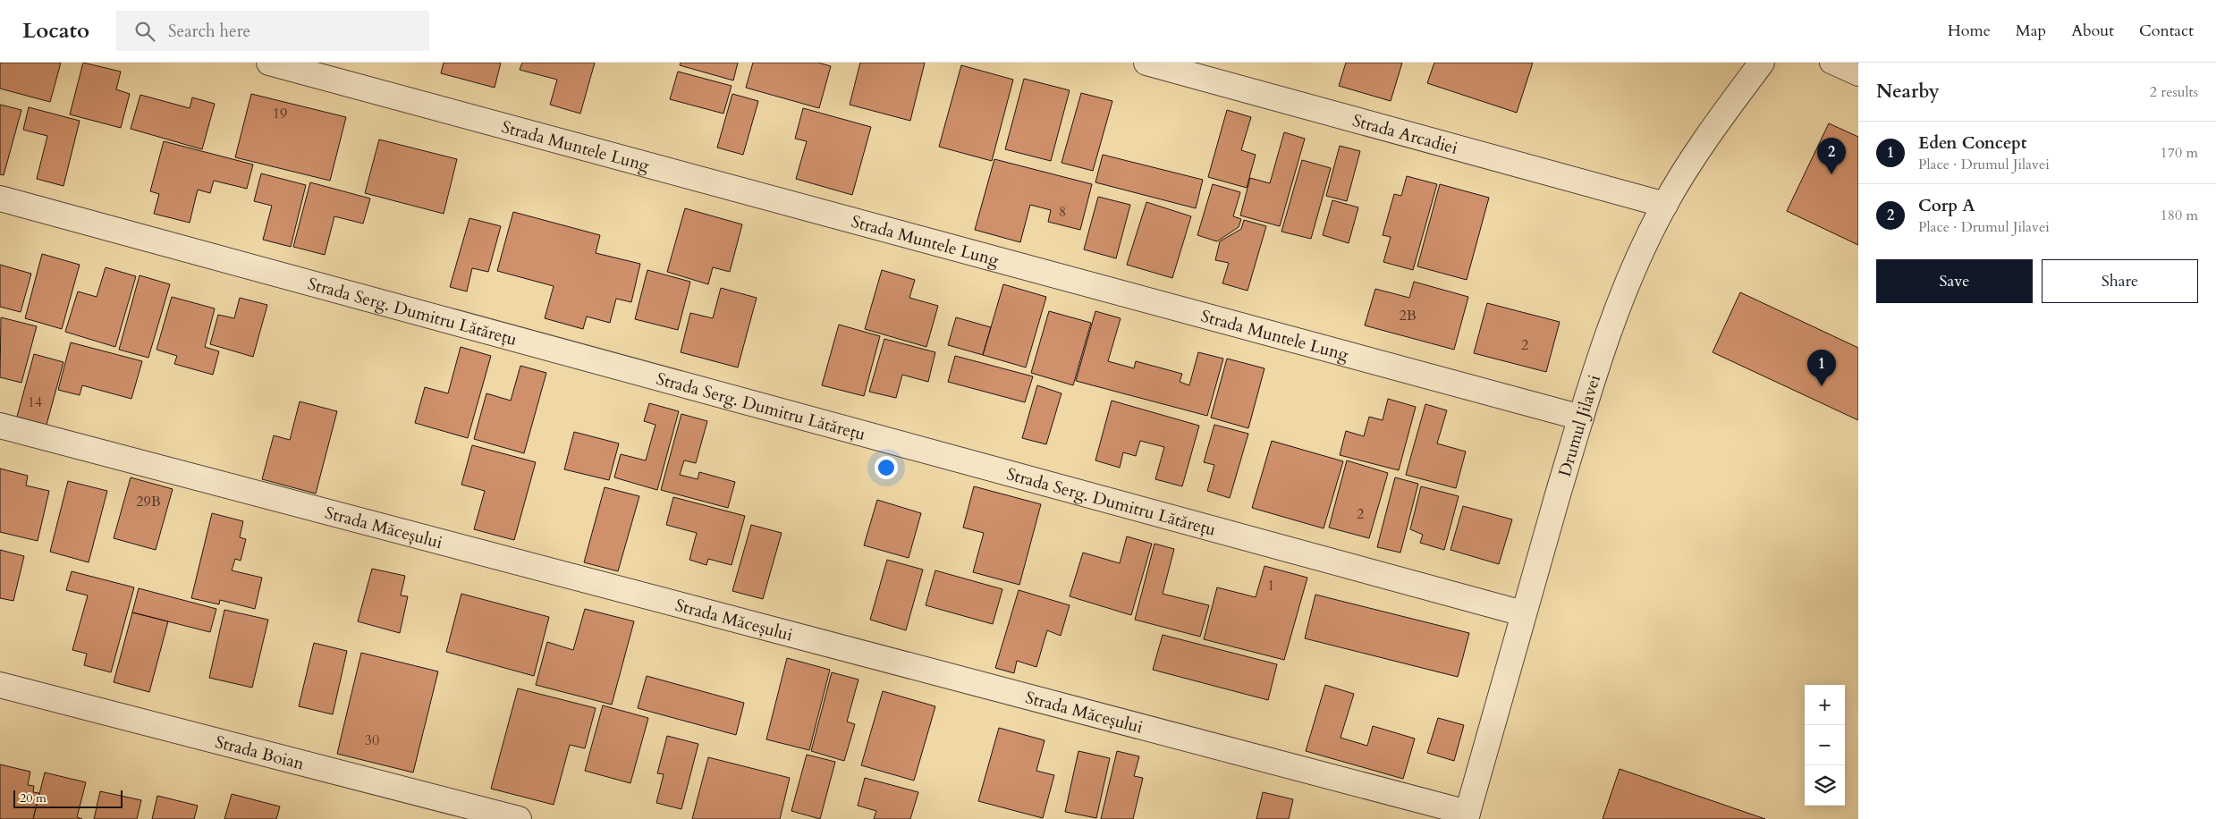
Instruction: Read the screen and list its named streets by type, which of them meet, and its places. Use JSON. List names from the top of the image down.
{
  "streets": {
    "street": [
      "Strada Arcadiei",
      "Strada Muntele Lung",
      "Strada Serg. Dumitru Lătărețu",
      "Drumul Jilavei",
      "Strada Măceșului",
      "Strada Boian"
    ]
  },
  "crossings": [
    ["Strada Arcadiei", "Drumul Jilavei"],
    ["Strada Muntele Lung", "Drumul Jilavei"],
    ["Strada Serg. Dumitru Lătărețu", "Drumul Jilavei"],
    ["Drumul Jilavei", "Strada Măceșului"]
  ],
  "house_numbers": [
    "19",
    "8",
    "2B",
    "2",
    "14",
    "29B",
    "2",
    "1",
    "30"
  ],
  "scale_bar": "20 m",
  "page": {
    "header": "Locato",
    "search": "Search here",
    "nav": [
      "Home",
      "Map",
      "About",
      "Contact"
    ],
    "heading": ["Nearby", "2 results"],
    "list": [
      {
        "mark": "1",
        "name": "Eden Concept",
        "note": "Place · Drumul Jilavei",
        "value": "170 m"
      },
      {
        "mark": "2",
        "name": "Corp A",
        "note": "Place · Drumul Jilavei",
        "value": "180 m"
      }
    ],
    "pins": ["2", "1"],
    "buttons": ["Save", "Share"],
    "map_buttons": ["+", "−"],
    "scale": "20 m"
  }
}
